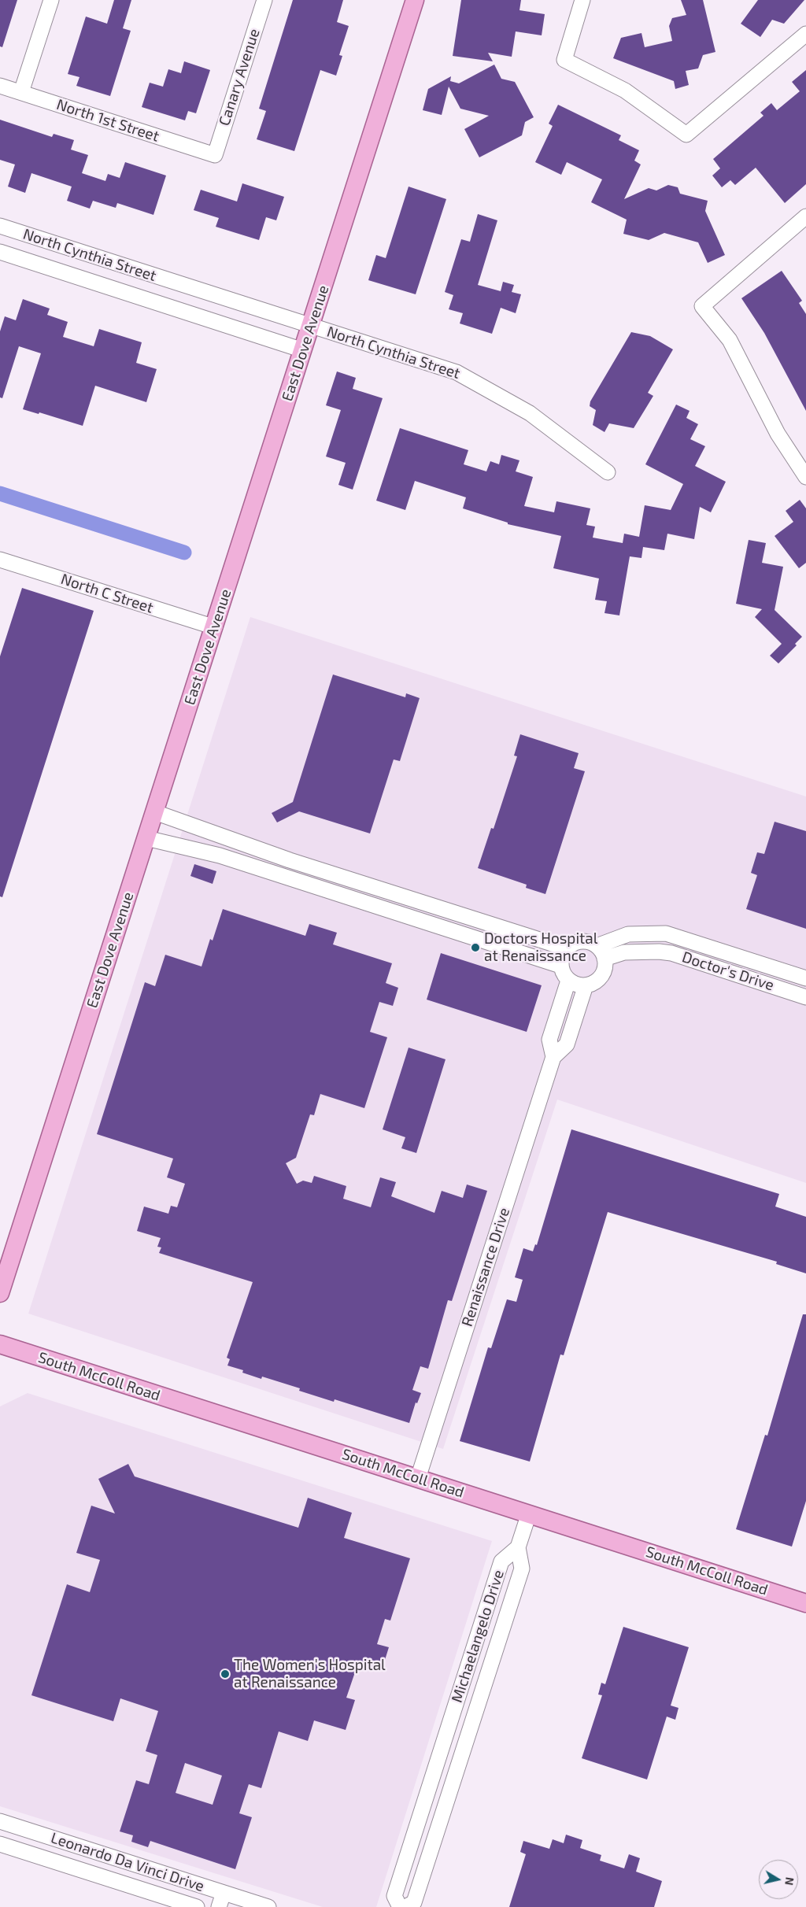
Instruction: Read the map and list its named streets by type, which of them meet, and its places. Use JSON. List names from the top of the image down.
{
  "streets": {
    "main road": ["East Dove Avenue", "South McColl Road"],
    "street": [
      "Canary Avenue",
      "North 1st Street",
      "North Cynthia Street",
      "North C Street",
      "Doctor's Drive",
      "Renaissance Drive",
      "Michaelangelo Drive",
      "Leonardo Da Vinci Drive"
    ]
  },
  "crossings": [
    ["Canary Avenue", "North 1st Street"],
    ["North Cynthia Street", "East Dove Avenue"],
    ["East Dove Avenue", "North C Street"],
    ["Doctor's Drive", "Renaissance Drive"],
    ["Renaissance Drive", "South McColl Road"],
    ["South McColl Road", "Michaelangelo Drive"]
  ],
  "places": ["Doctors Hospital at Renaissance", "The Women's Hospital at Renaissance"],
  "north": "right"
}
